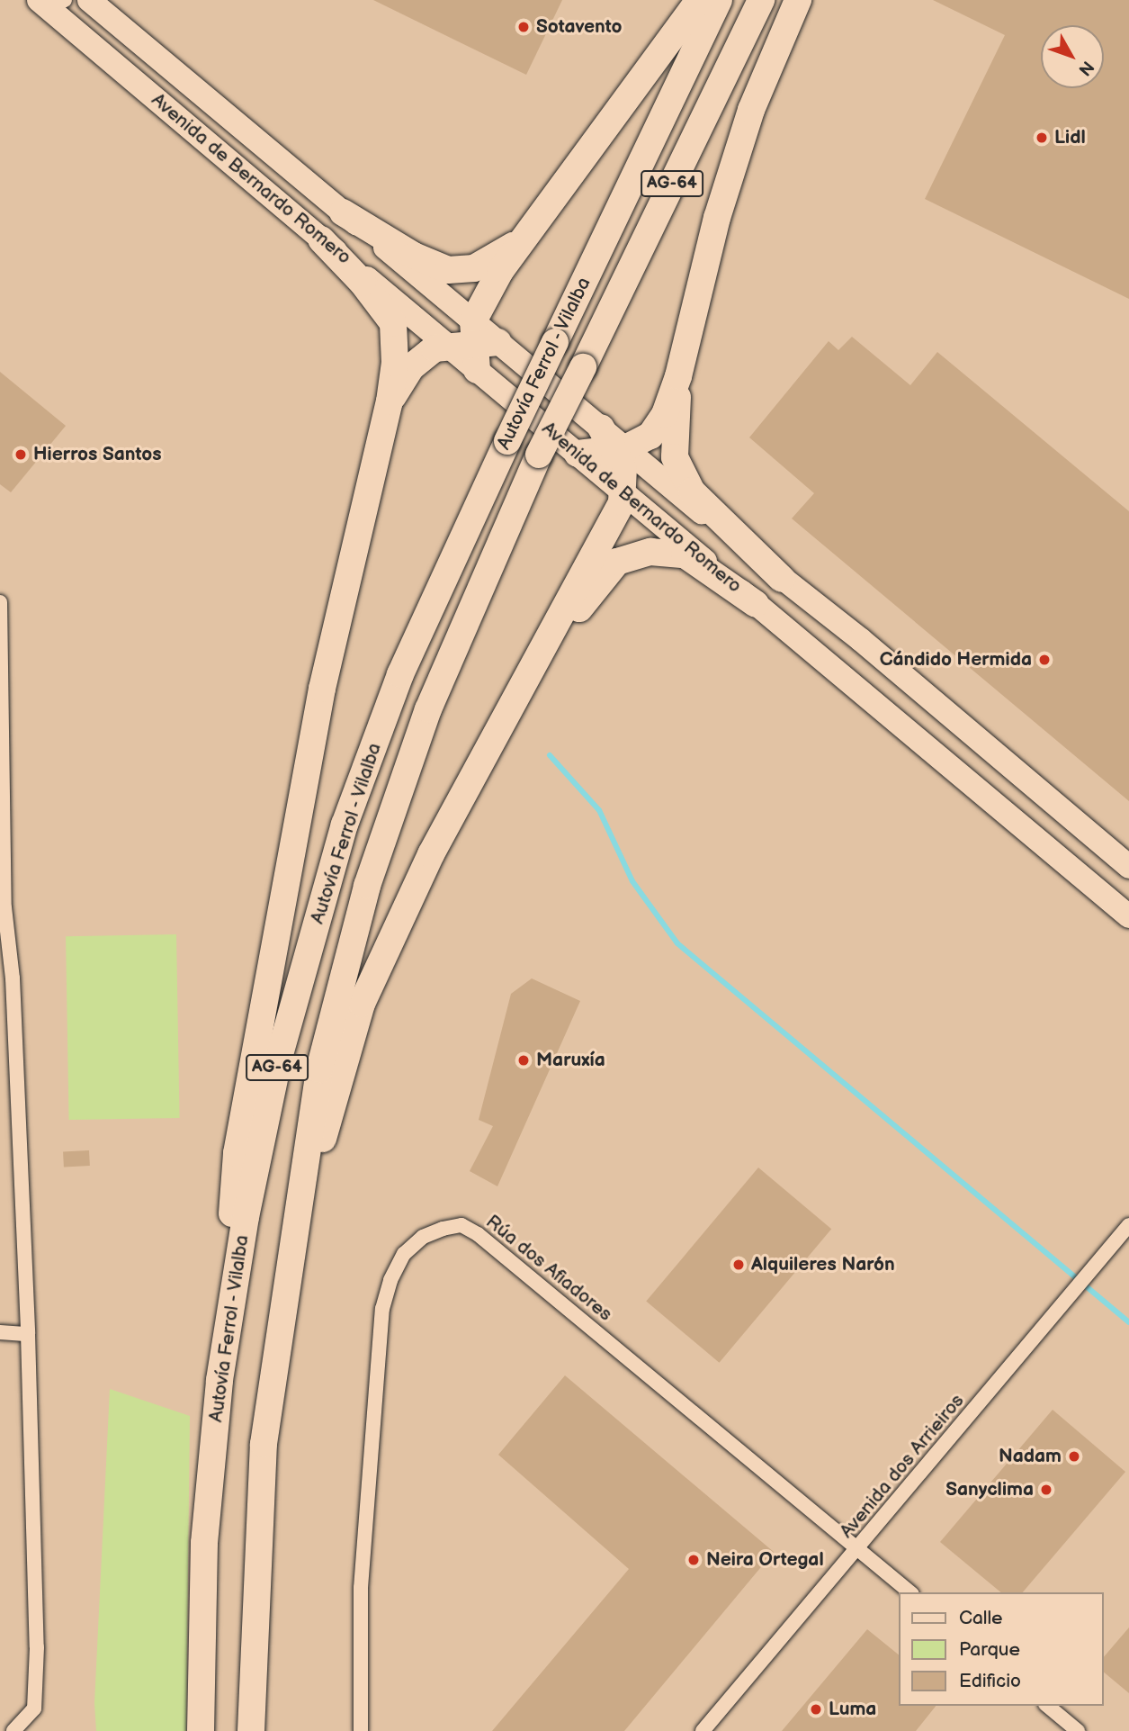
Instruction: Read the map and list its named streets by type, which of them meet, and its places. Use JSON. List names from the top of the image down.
{
  "streets": {
    "highway": ["Avenida de Bernardo Romero", "AG-64", "Autovía Ferrol - Vilalba"],
    "street": ["Rúa dos Afiadores", "Avenida dos Arrieiros"]
  },
  "crossings": [
    ["Rúa dos Afiadores", "Avenida dos Arrieiros"]
  ],
  "places": [
    "Sotavento",
    "Lidl",
    "Hierros Santos",
    "Cándido Hermida",
    "Maruxía",
    "Alquileres Narón",
    "Nadam",
    "Sanyclima",
    "Neira Ortegal",
    "Luma"
  ],
  "legend": ["Calle", "Parque", "Edificio"],
  "north": "bottom right"
}
